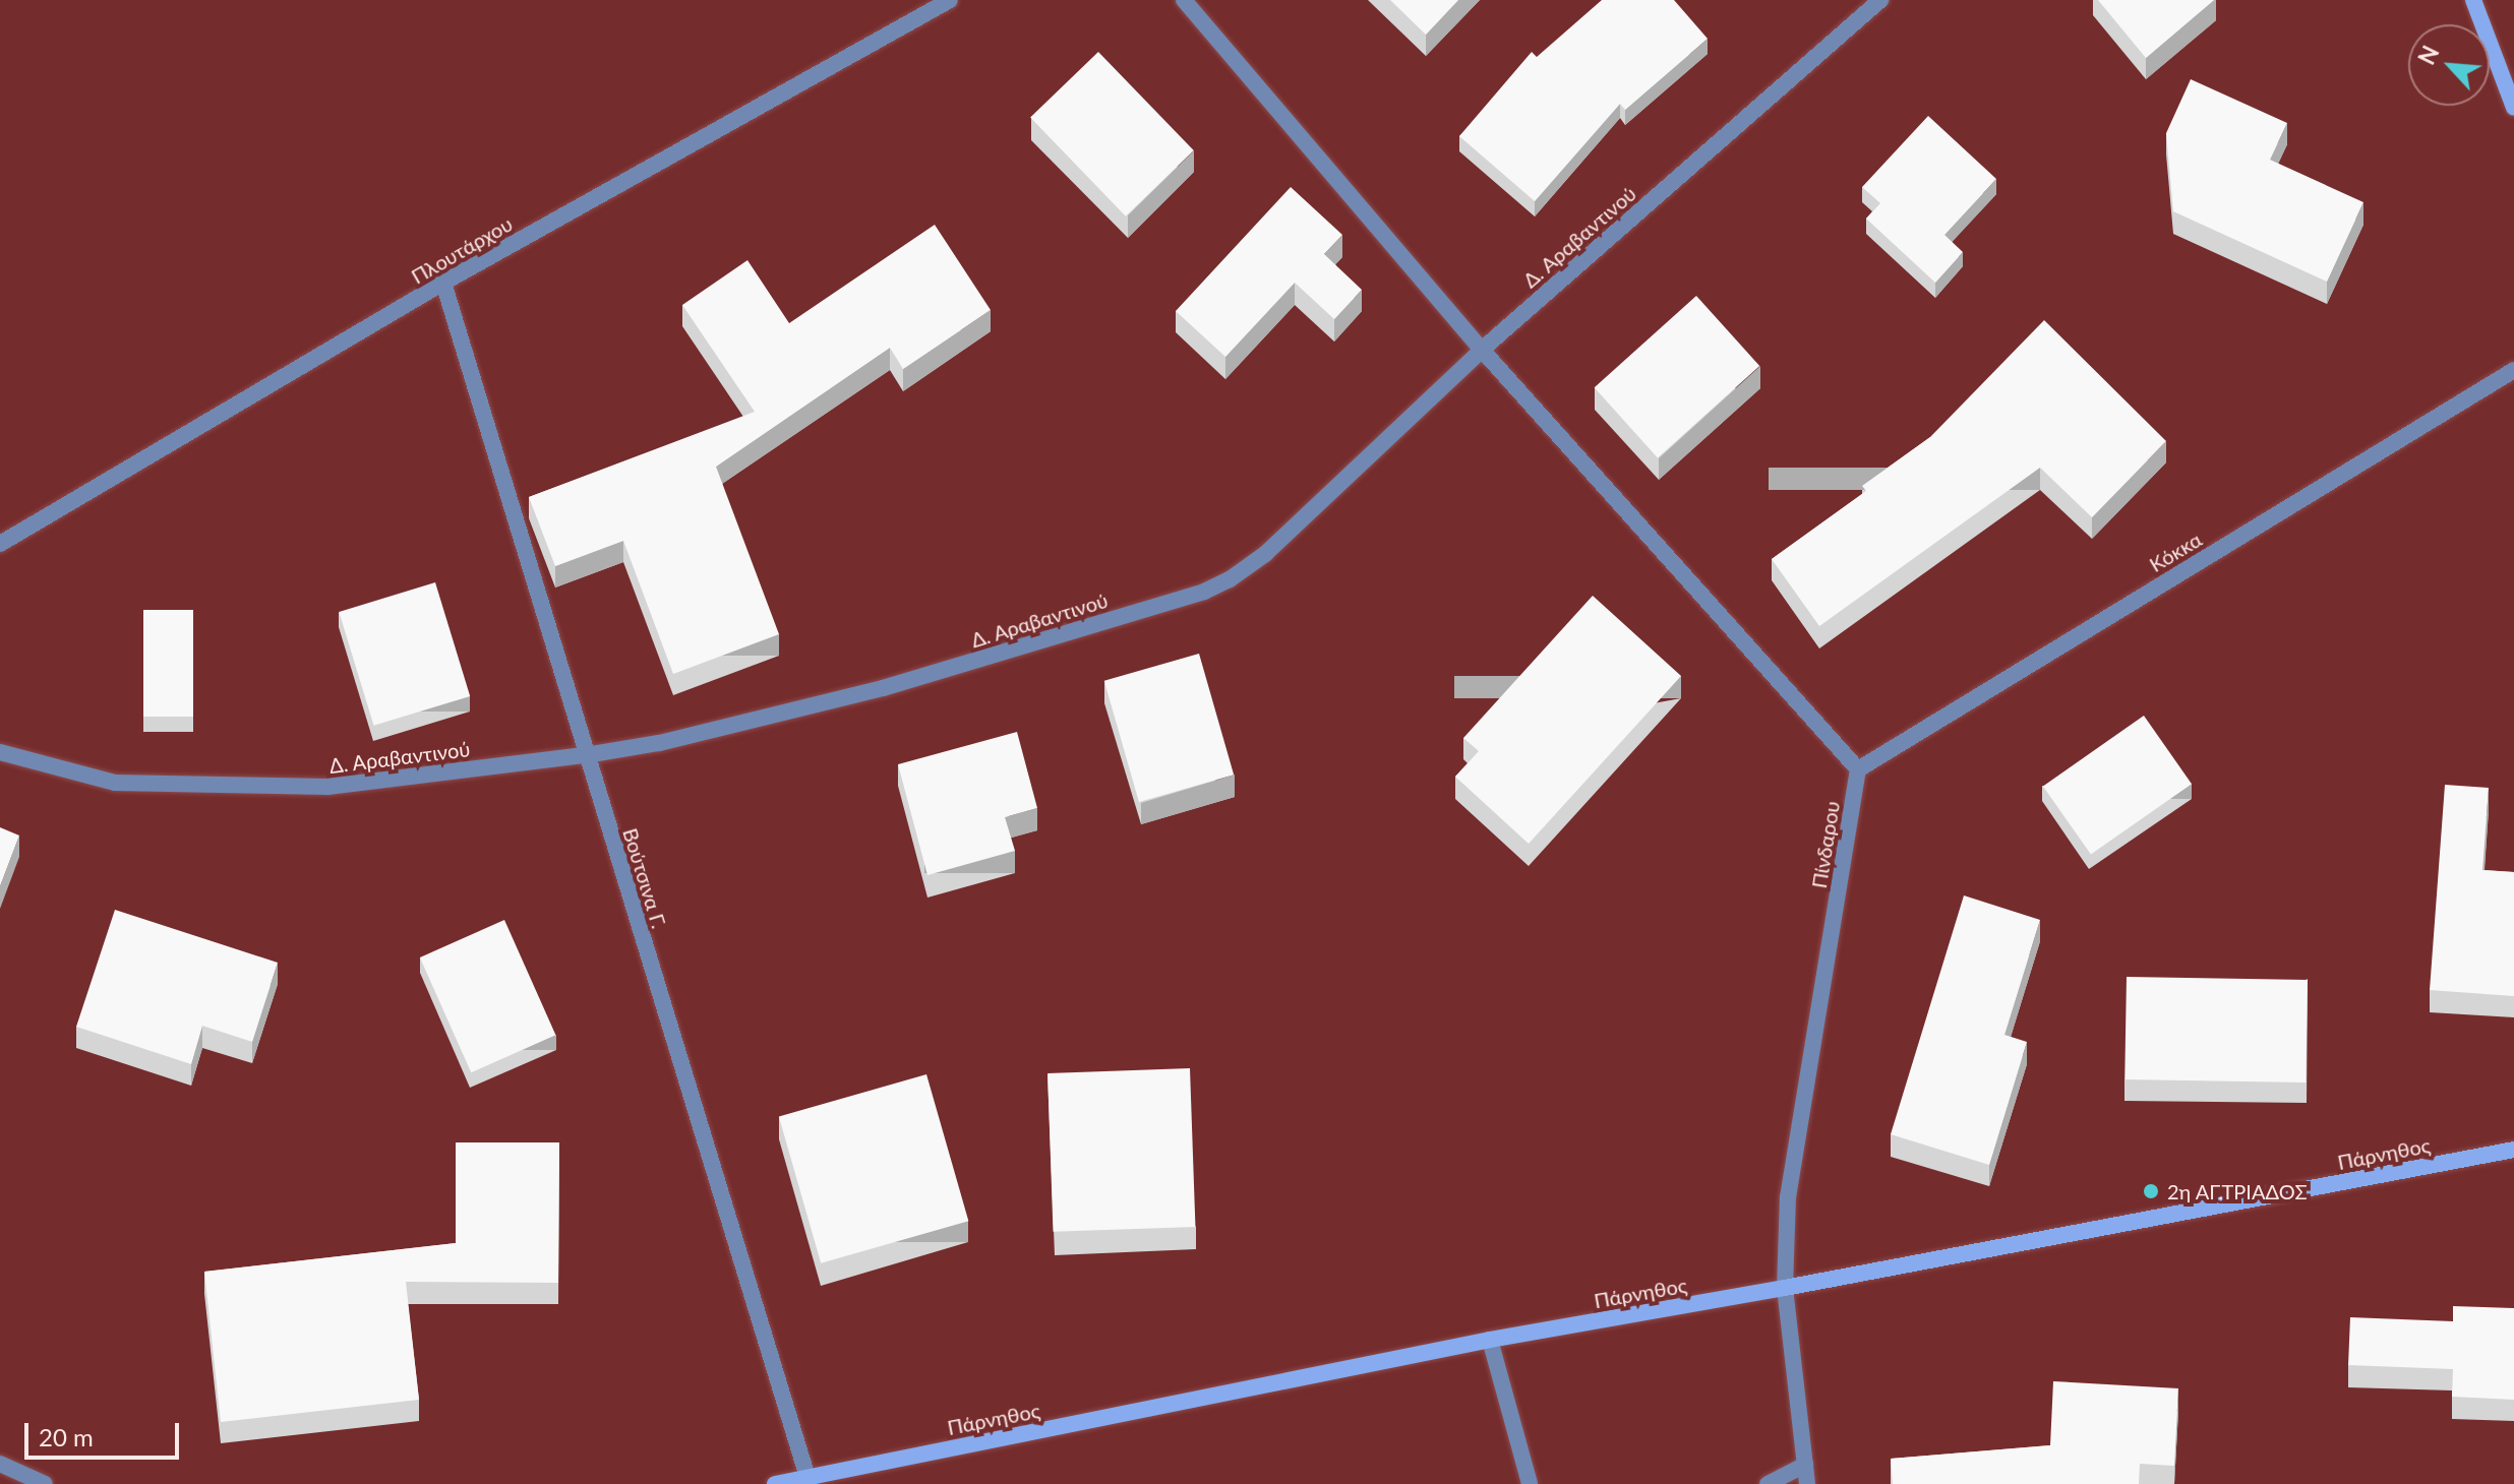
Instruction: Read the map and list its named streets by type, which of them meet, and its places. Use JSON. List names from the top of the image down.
{
  "streets": {
    "street": [
      "Δ. Αραβαντινού",
      "Πλουτάρχου",
      "Κόκκα",
      "Πίνδαρου",
      "Βούτσινα Γ.",
      "Πάρνηθος"
    ]
  },
  "crossings": [
    ["Δ. Αραβαντινού", "Βούτσινα Γ."],
    ["Πλουτάρχου", "Βούτσινα Γ."],
    ["Κόκκα", "Πίνδαρου"],
    ["Πίνδαρου", "Πάρνηθος"],
    ["Βούτσινα Γ.", "Πάρνηθος"]
  ],
  "places": ["2η ΑΓ.ΤΡΙΑΔΟΣ"],
  "scale_bar": "20 m",
  "north": "top left"
}
